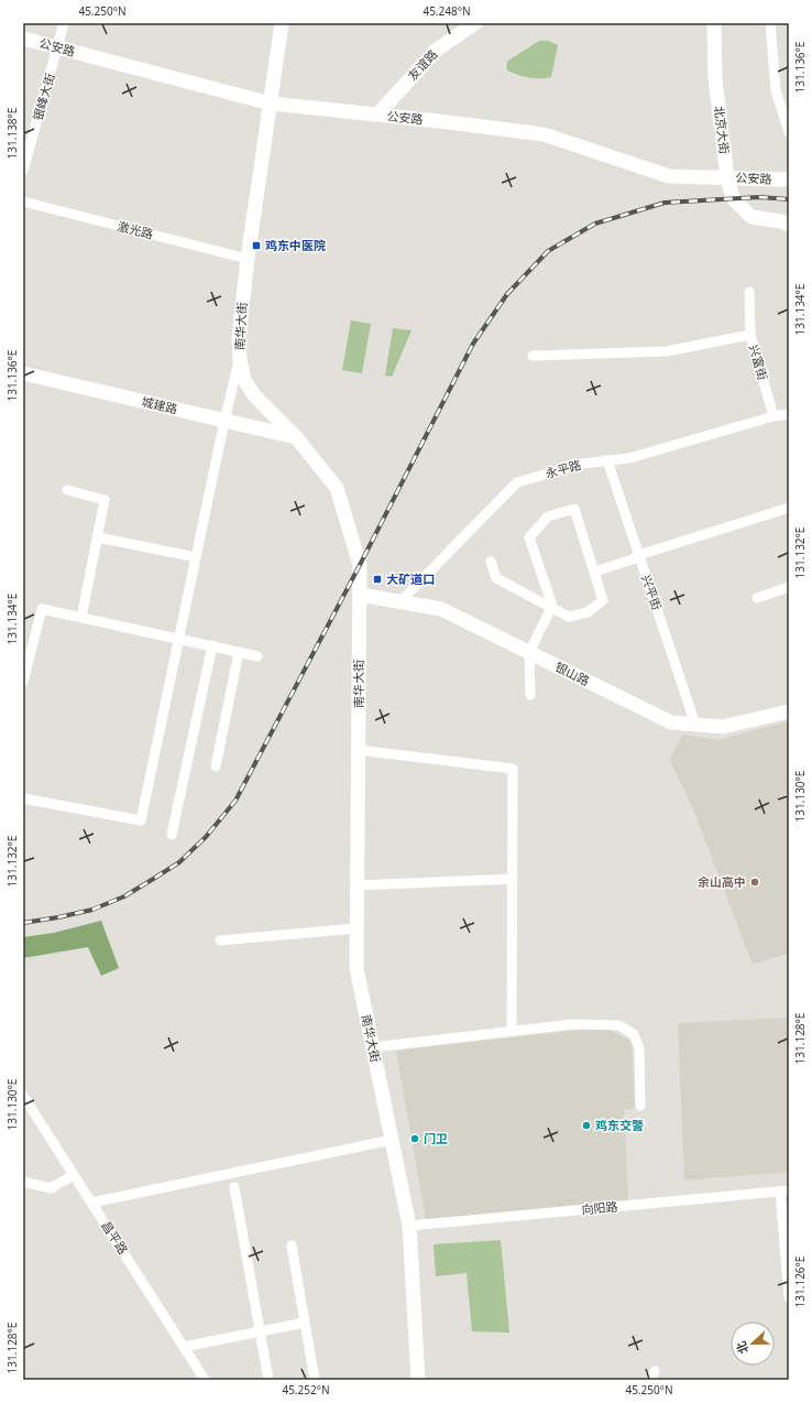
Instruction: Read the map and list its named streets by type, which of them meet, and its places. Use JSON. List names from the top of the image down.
{
  "streets": {
    "street": [
      "公安路",
      "友谊路",
      "银峰大街",
      "北京大街",
      "激光路",
      "南华大街",
      "兴富街",
      "城建路",
      "永平路",
      "兴平街",
      "银山路",
      "向阳路",
      "昌平路"
    ]
  },
  "crossings": [
    ["公安路", "友谊路"],
    ["公安路", "银峰大街"],
    ["公安路", "北京大街"],
    ["公安路", "南华大街"],
    ["激光路", "南华大街"],
    ["南华大街", "城建路"],
    ["南华大街", "银山路"],
    ["南华大街", "向阳路"],
    ["兴富街", "永平路"],
    ["永平路", "兴平街"],
    ["永平路", "银山路"],
    ["兴平街", "银山路"]
  ],
  "places": {
    "transit": ["鸡东中医院", "大矿道口"],
    "other": ["余山高中", "鸡东交警", "门卫"]
  },
  "north": "left",
  "coordinates": [
    "45.250°N",
    "45.248°N",
    "131.136°E",
    "131.138°E",
    "131.134°E",
    "131.132°E",
    "131.130°E",
    "131.128°E",
    "131.126°E",
    "45.252°N"
  ]
}
